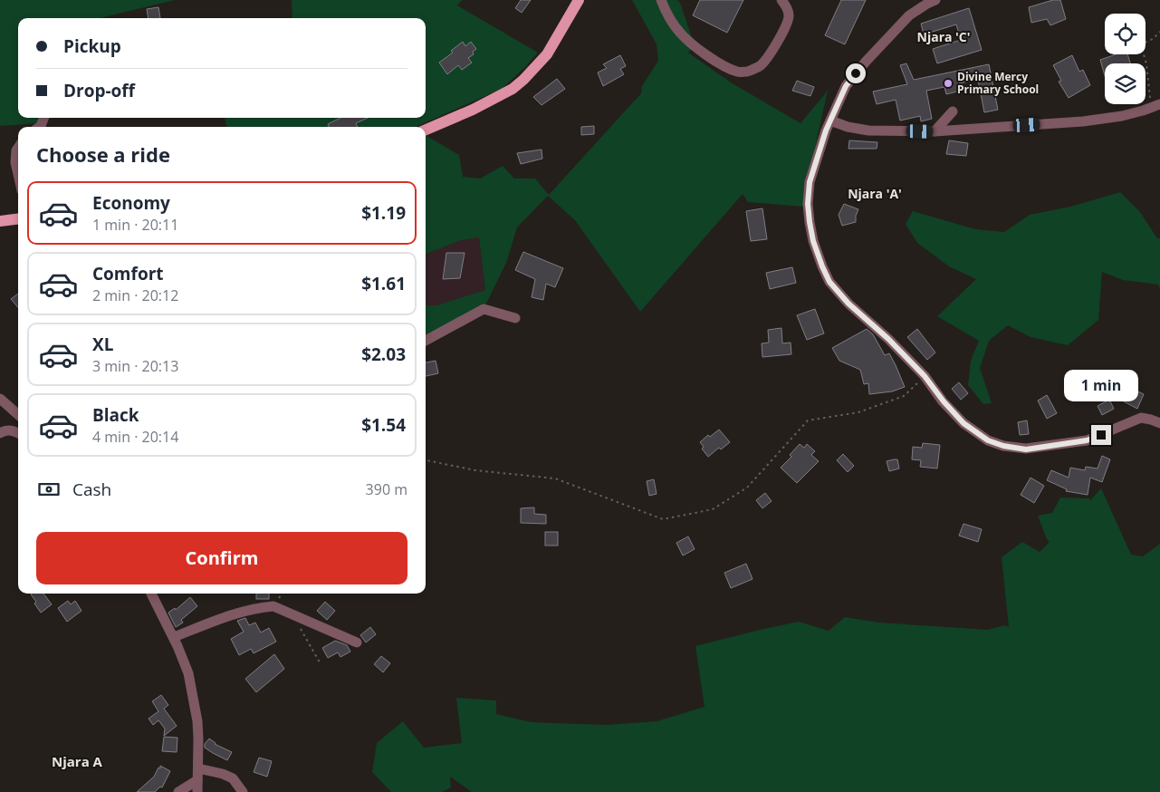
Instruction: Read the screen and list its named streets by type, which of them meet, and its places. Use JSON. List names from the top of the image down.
{
  "districts": ["Njara 'C'", "Njara 'A'", "Njara A"],
  "places": ["Divine Mercy Primary School"],
  "page": {
    "banner": ["Pickup", "Drop-off"],
    "heading": "Choose a ride",
    "list": [
      {
        "name": "Economy",
        "note": "1 min · 20:11",
        "value": "$1.19"
      },
      {
        "name": "Comfort",
        "note": "2 min · 20:12",
        "value": "$1.61"
      },
      {
        "name": "XL",
        "note": "3 min · 20:13",
        "value": "$2.03"
      },
      {
        "name": "Black",
        "note": "4 min · 20:14",
        "value": "$1.54"
      }
    ],
    "bubble": "1 min",
    "pay": ["Cash", "390 m"],
    "buttons": "Confirm"
  }
}
